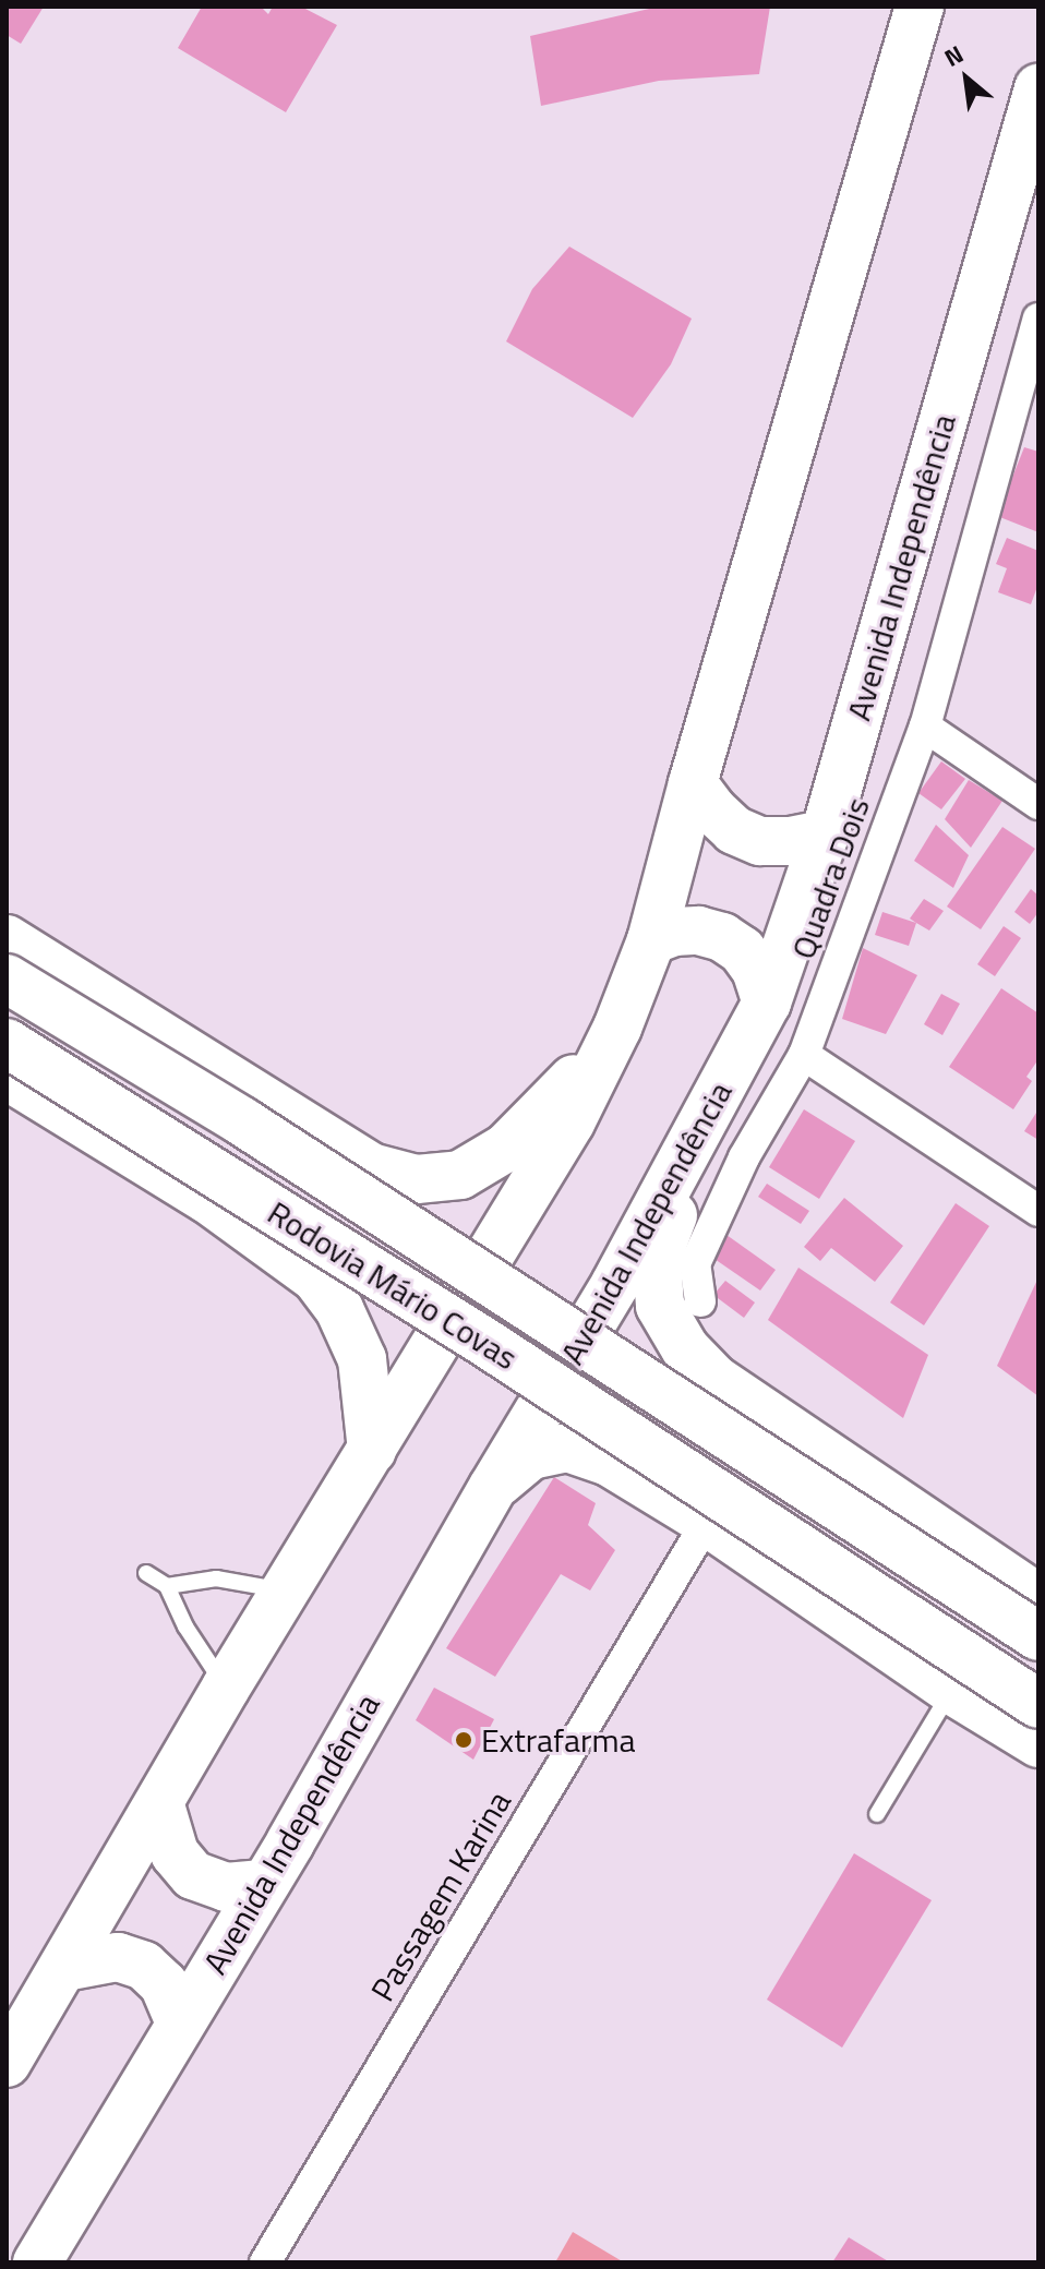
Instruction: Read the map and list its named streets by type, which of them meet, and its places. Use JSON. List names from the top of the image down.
{
  "streets": {
    "main road": ["Avenida Independência", "Rodovia Mário Covas"],
    "street": ["Quadra Dois", "Passagem Karina"]
  },
  "places": ["Extrafarma"],
  "north": "top left"
}
